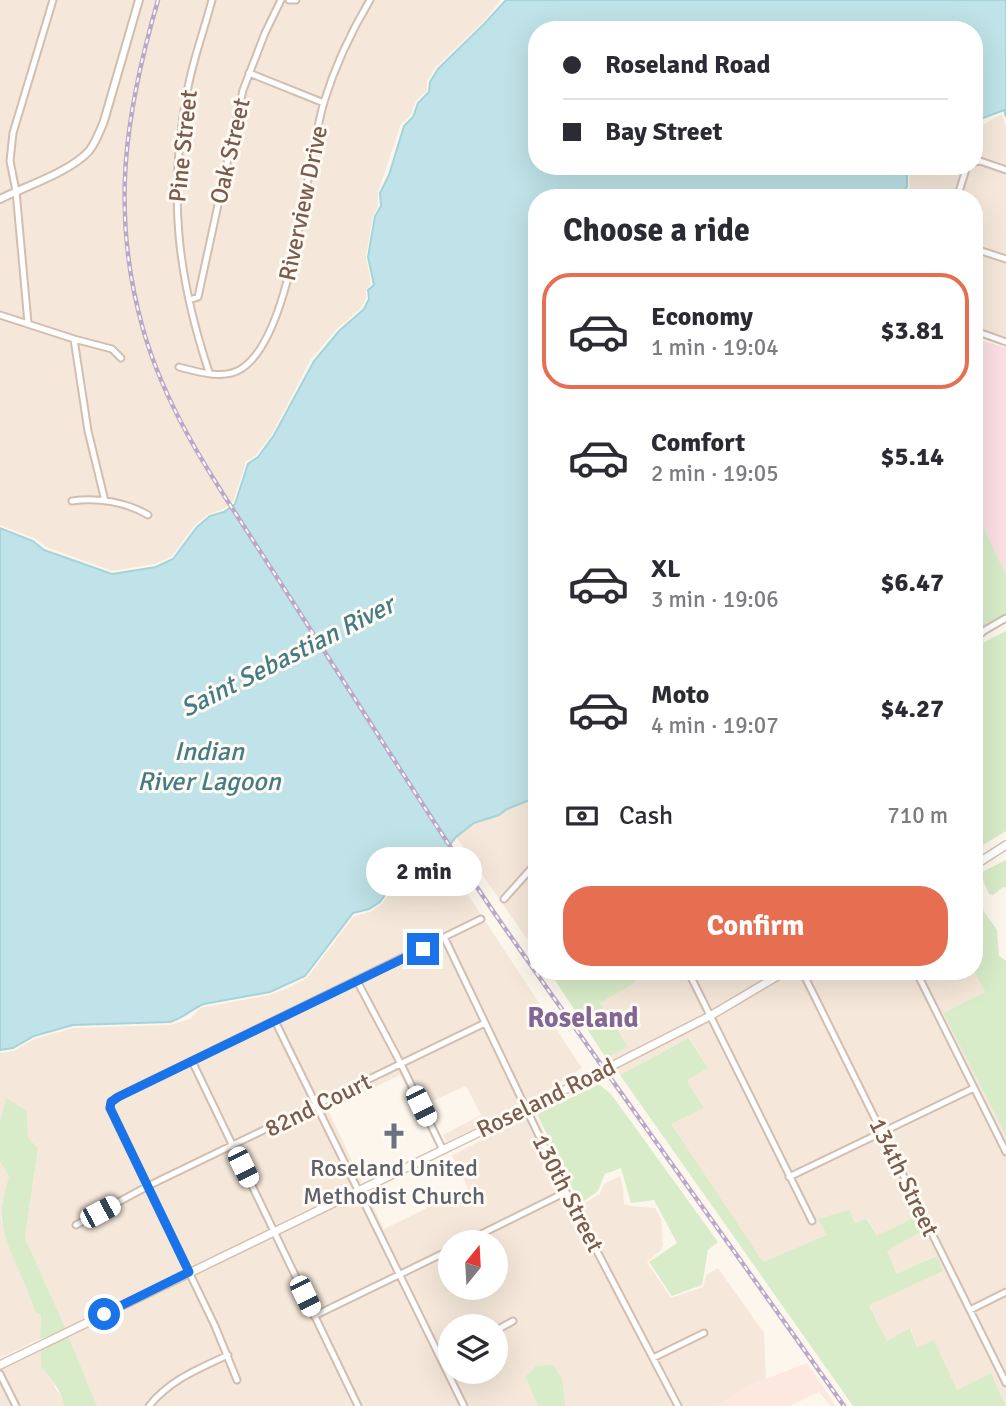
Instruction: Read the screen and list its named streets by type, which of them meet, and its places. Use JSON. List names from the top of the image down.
{
  "streets": {
    "main road": ["Roseland Road"],
    "street": [
      "Pine Street",
      "Oak Street",
      "Riverview Drive",
      "82nd Court",
      "134th Street",
      "130th Street"
    ]
  },
  "crossings": [
    ["Pine Street", "Oak Street"],
    ["Pine Street", "Riverview Drive"],
    ["Roseland Road", "130th Street"],
    ["82nd Court", "130th Street"]
  ],
  "districts": ["Roseland"],
  "water": ["Saint Sebastian River", "Indian River Lagoon"],
  "places": {
    "church": ["Roseland United Methodist Church"]
  },
  "north": "top",
  "page": {
    "banner": ["Roseland Road", "Bay Street"],
    "heading": "Choose a ride",
    "list": [
      {
        "name": "Economy",
        "note": "1 min · 19:04",
        "value": "$3.81"
      },
      {
        "name": "Comfort",
        "note": "2 min · 19:05",
        "value": "$5.14"
      },
      {
        "name": "XL",
        "note": "3 min · 19:06",
        "value": "$6.47"
      },
      {
        "name": "Moto",
        "note": "4 min · 19:07",
        "value": "$4.27"
      }
    ],
    "pay": ["Cash", "710 m"],
    "bubble": "2 min",
    "buttons": "Confirm"
  }
}
